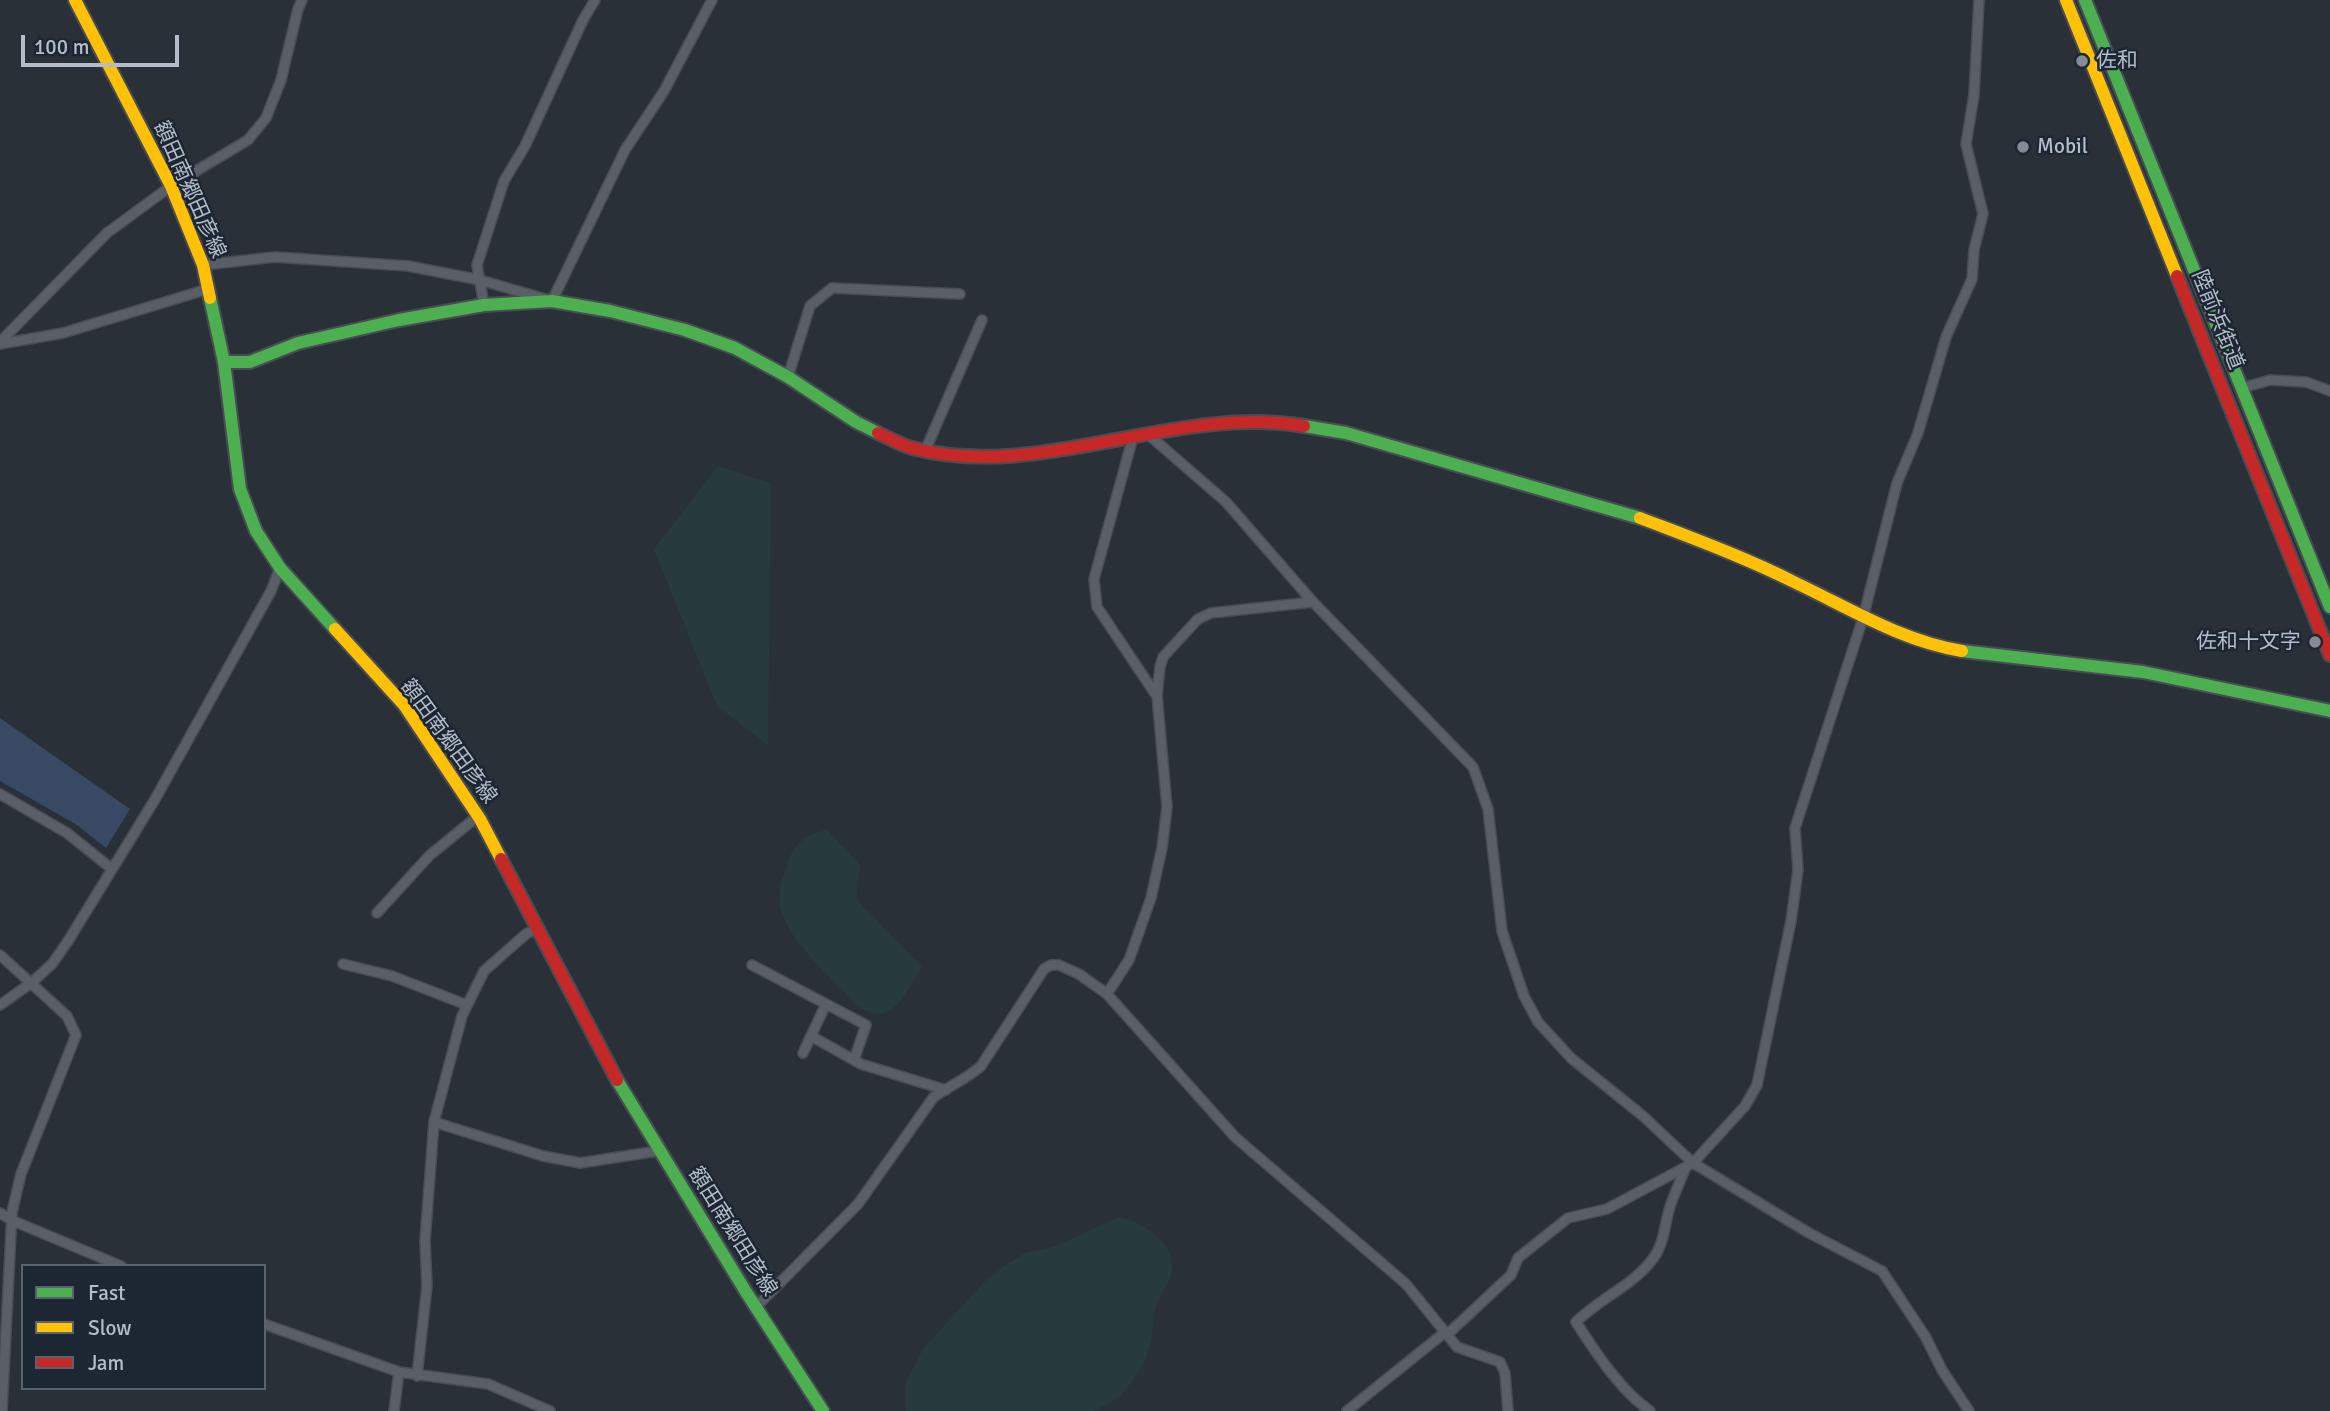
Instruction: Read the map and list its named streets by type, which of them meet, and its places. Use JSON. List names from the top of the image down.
{
  "streets": {
    "main road": ["額田南郷田彦線", "陸前浜街道"]
  },
  "places": ["佐和", "Mobil", "佐和十文字"],
  "legend": ["Fast", "Slow", "Jam"],
  "scale_bar": "100 m"
}
